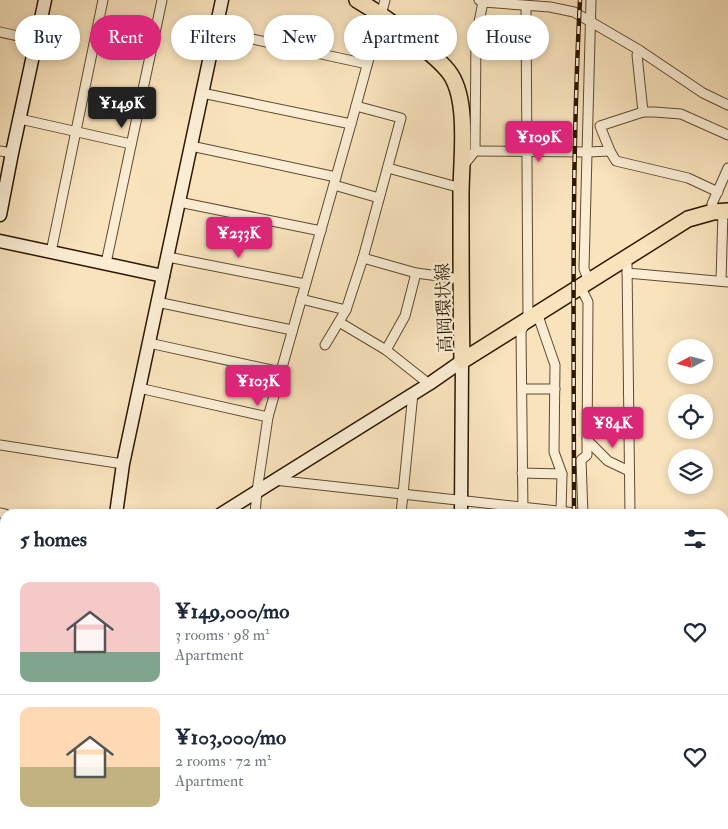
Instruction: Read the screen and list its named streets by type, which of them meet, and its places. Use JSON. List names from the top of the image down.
{
  "streets": {
    "main road": ["高岡環状線"]
  },
  "north": "left",
  "page": {
    "chip": [
      "Buy",
      "Rent",
      "Filters",
      "New",
      "Apartment",
      "House"
    ],
    "price": [
      "¥149K",
      "¥109K",
      "¥233K",
      "¥103K",
      "¥84K"
    ],
    "heading": "5 homes",
    "list": [
      {
        "name": "¥149,000/mo",
        "note": "3 rooms · 98 m² · Apartment"
      },
      {
        "name": "¥103,000/mo",
        "note": "2 rooms · 72 m² · Apartment"
      }
    ]
  }
}
